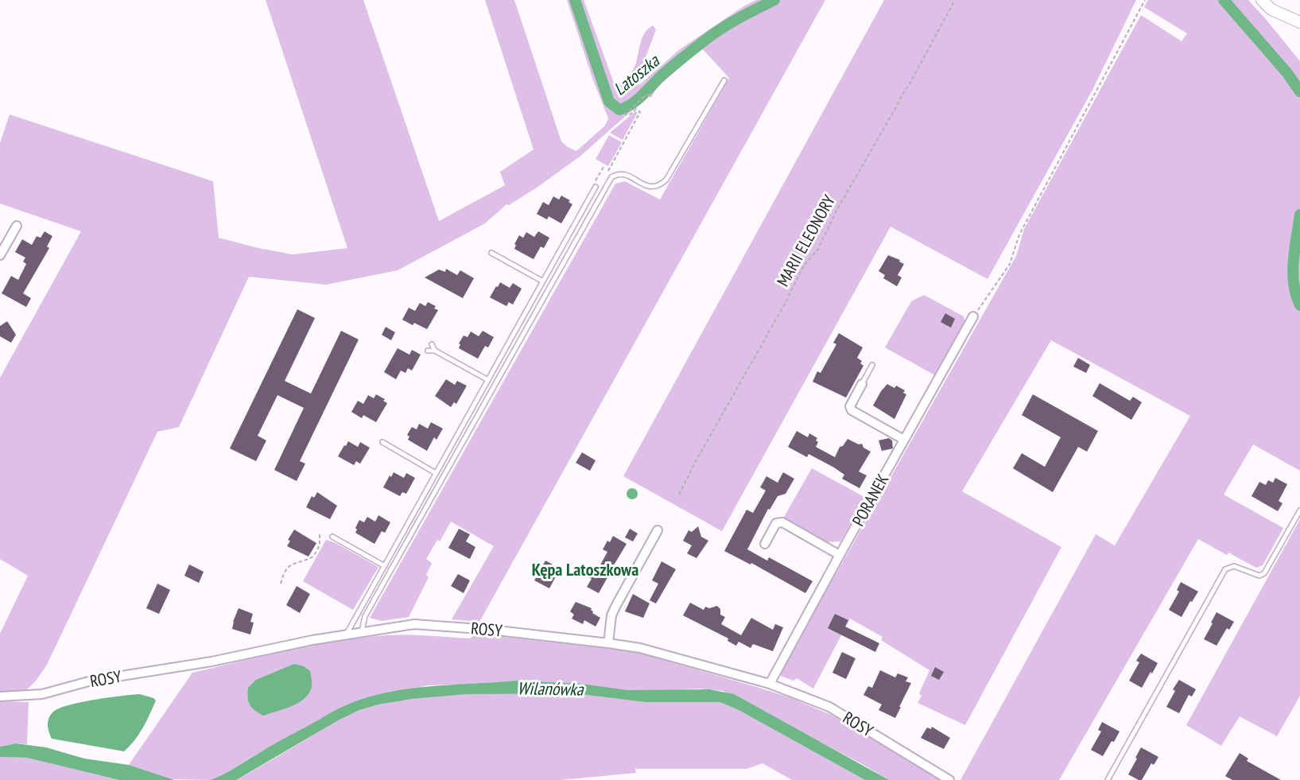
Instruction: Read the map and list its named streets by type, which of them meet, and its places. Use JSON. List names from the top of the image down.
{
  "streets": {
    "street": ["PORANEK", "ROSY"],
    "path": ["MARII ELEONORY"]
  },
  "crossings": [
    ["PORANEK", "ROSY"]
  ],
  "districts": ["Kępa Latoszkowa"],
  "water": ["Latoszka", "Wilanówka"]
}
